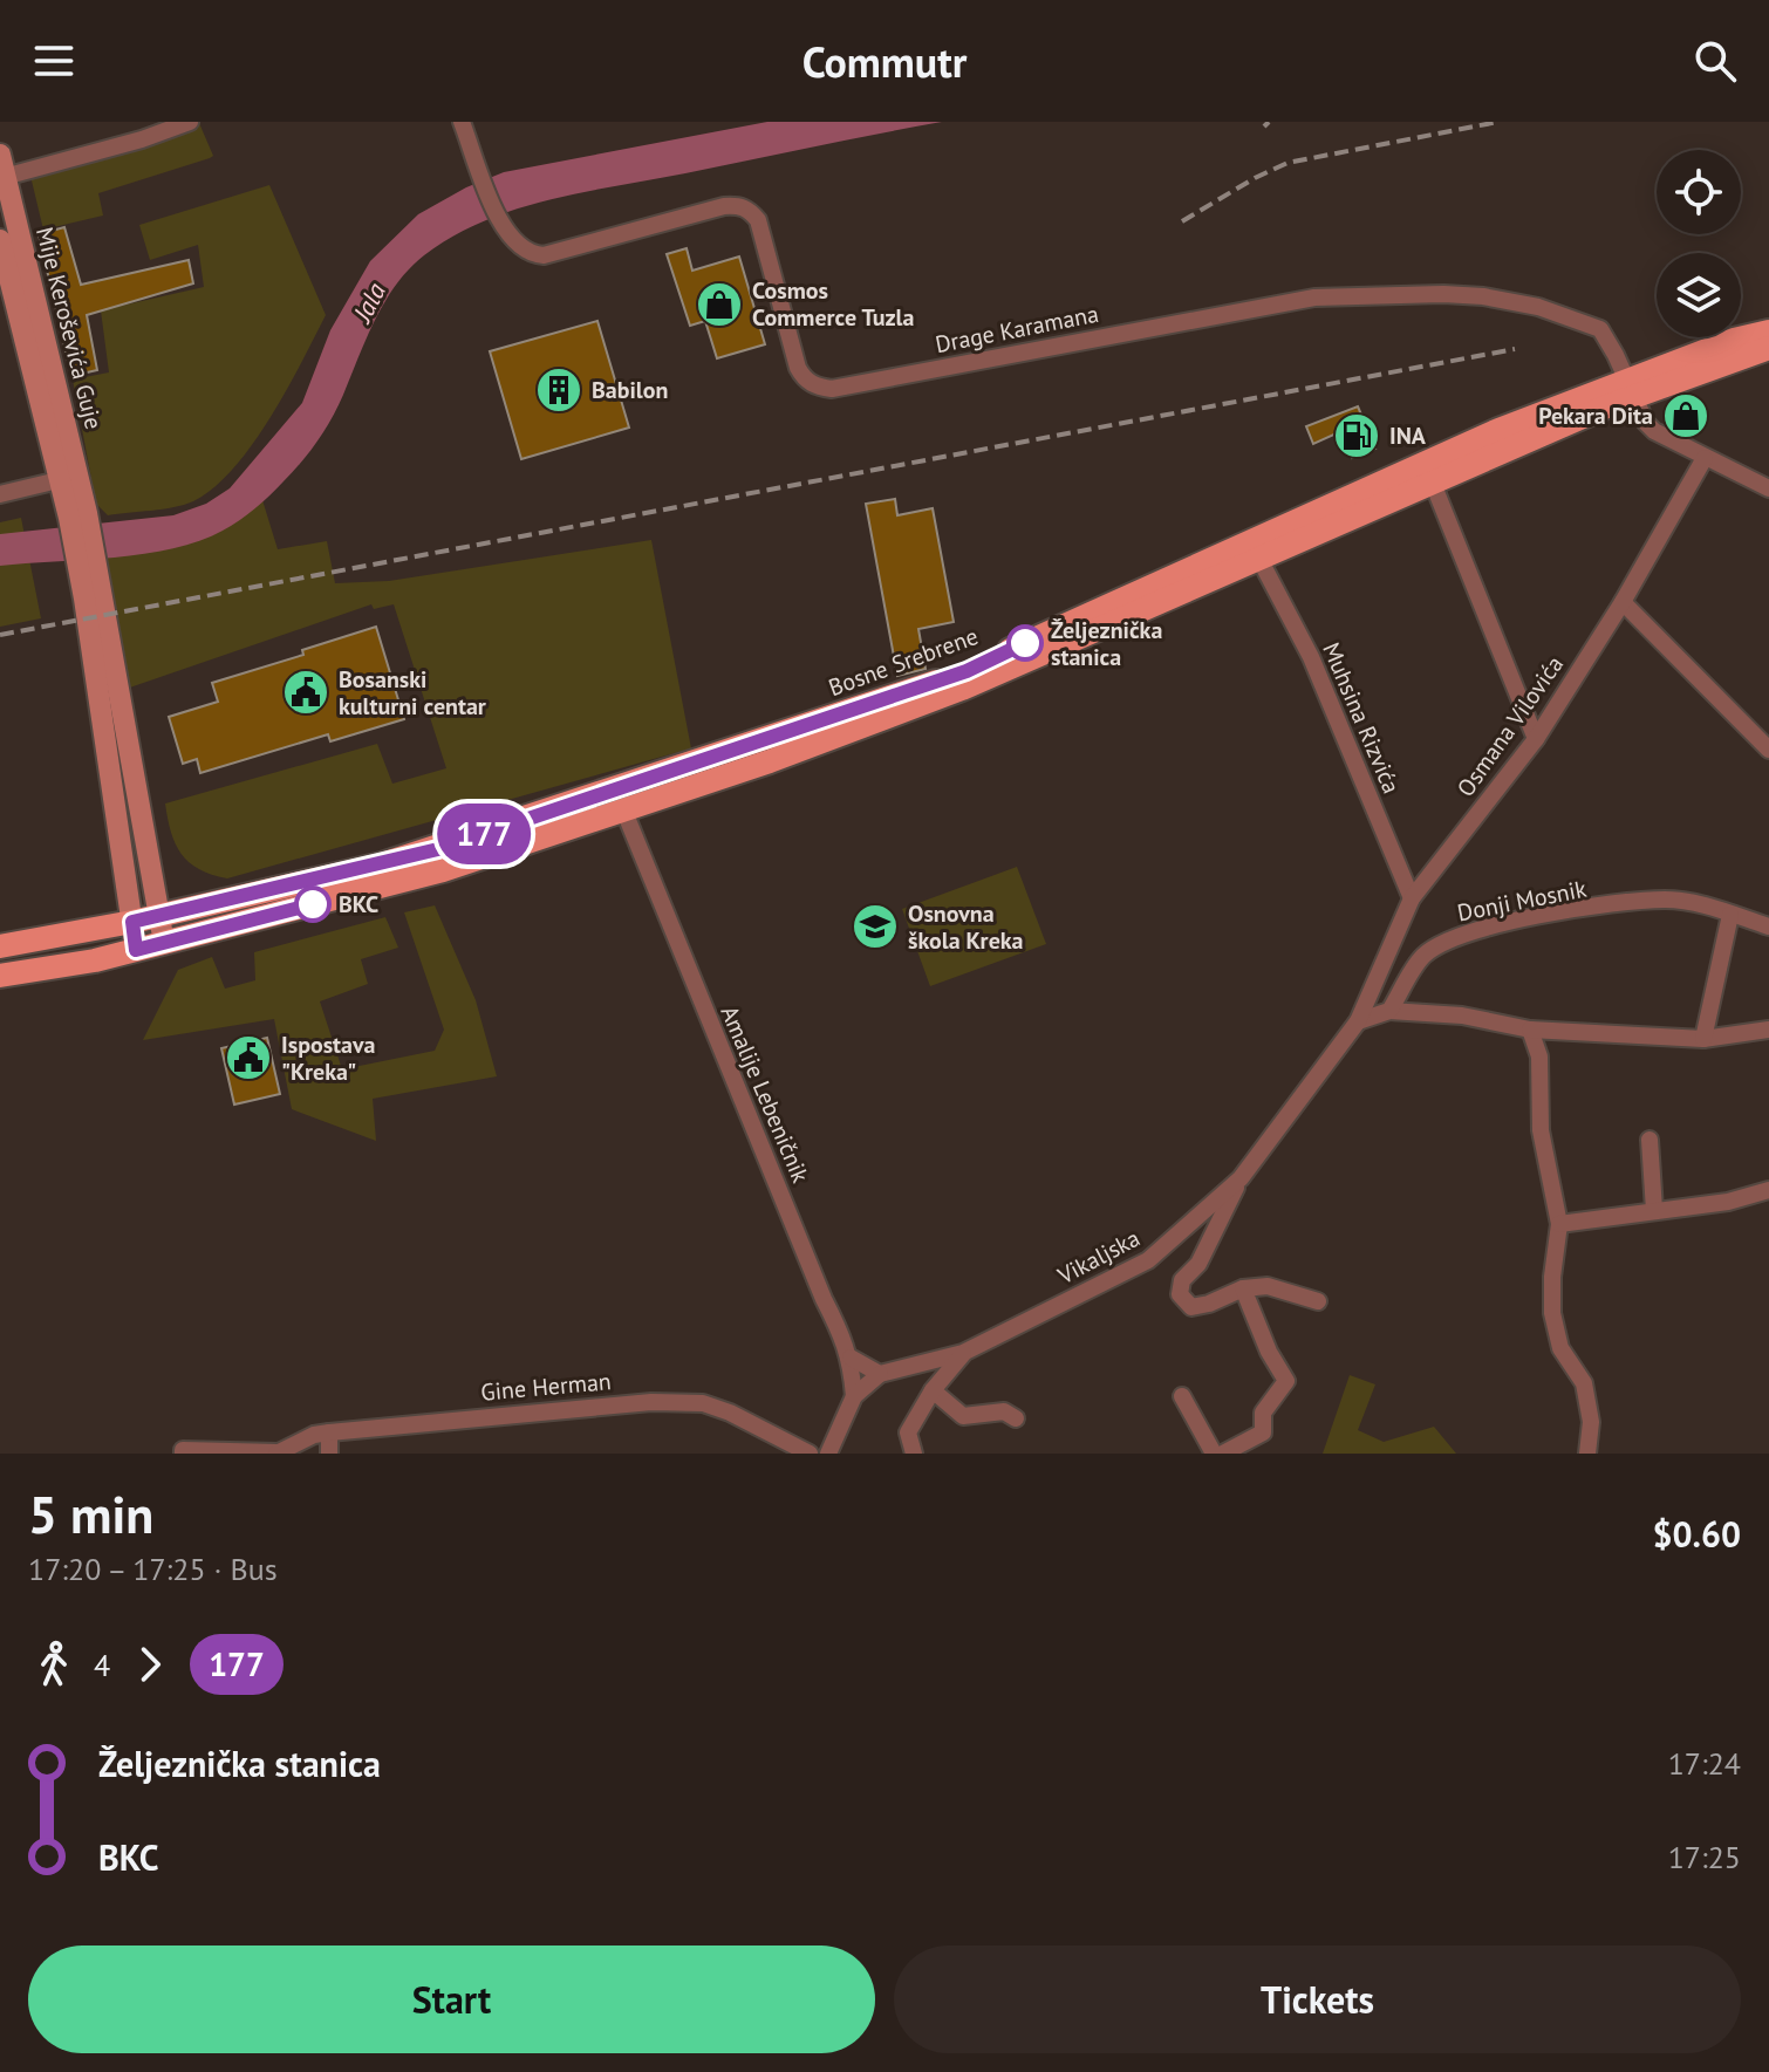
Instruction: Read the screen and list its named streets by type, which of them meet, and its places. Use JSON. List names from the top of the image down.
{
  "streets": {
    "main road": ["Mije Keroševića Guje", "Bosne Srebrene"],
    "street": [
      "Drage Karamana",
      "Muhsina Rizvića",
      "Osmana Vilovića",
      "Donji Mosnik",
      "Amalije Lebeničnik",
      "Vikaljska",
      "Gine Herman"
    ]
  },
  "crossings": [
    ["Drage Karamana", "Bosne Srebrene"],
    ["Bosne Srebrene", "Muhsina Rizvića"],
    ["Bosne Srebrene", "Amalije Lebeničnik"],
    ["Muhsina Rizvića", "Osmana Vilovića"],
    ["Osmana Vilovića", "Vikaljska"]
  ],
  "water": ["Jala"],
  "places": {
    "shop": ["Cosmos Commerce Tuzla", "Pekara Dita"],
    "building": ["Babilon"],
    "fuel station": ["INA"],
    "other": ["Željeznička stanica", "BKC"],
    "public building": ["Bosanski kulturni centar", "Ispostava \"Kreka\""],
    "school or university": ["Osnovna škola Kreka"]
  },
  "lines": ["bus line 177"],
  "page": {
    "header": "Commutr",
    "on_map": "177",
    "heading": ["5 min", "17:20 – 17:25 · Bus", "$0.60"],
    "legs": ["4", "177"],
    "list": [
      {
        "name": "Željeznička stanica",
        "value": "17:24"
      },
      {
        "name": "BKC",
        "value": "17:25"
      }
    ],
    "buttons": ["Start", "Tickets"]
  }
}
